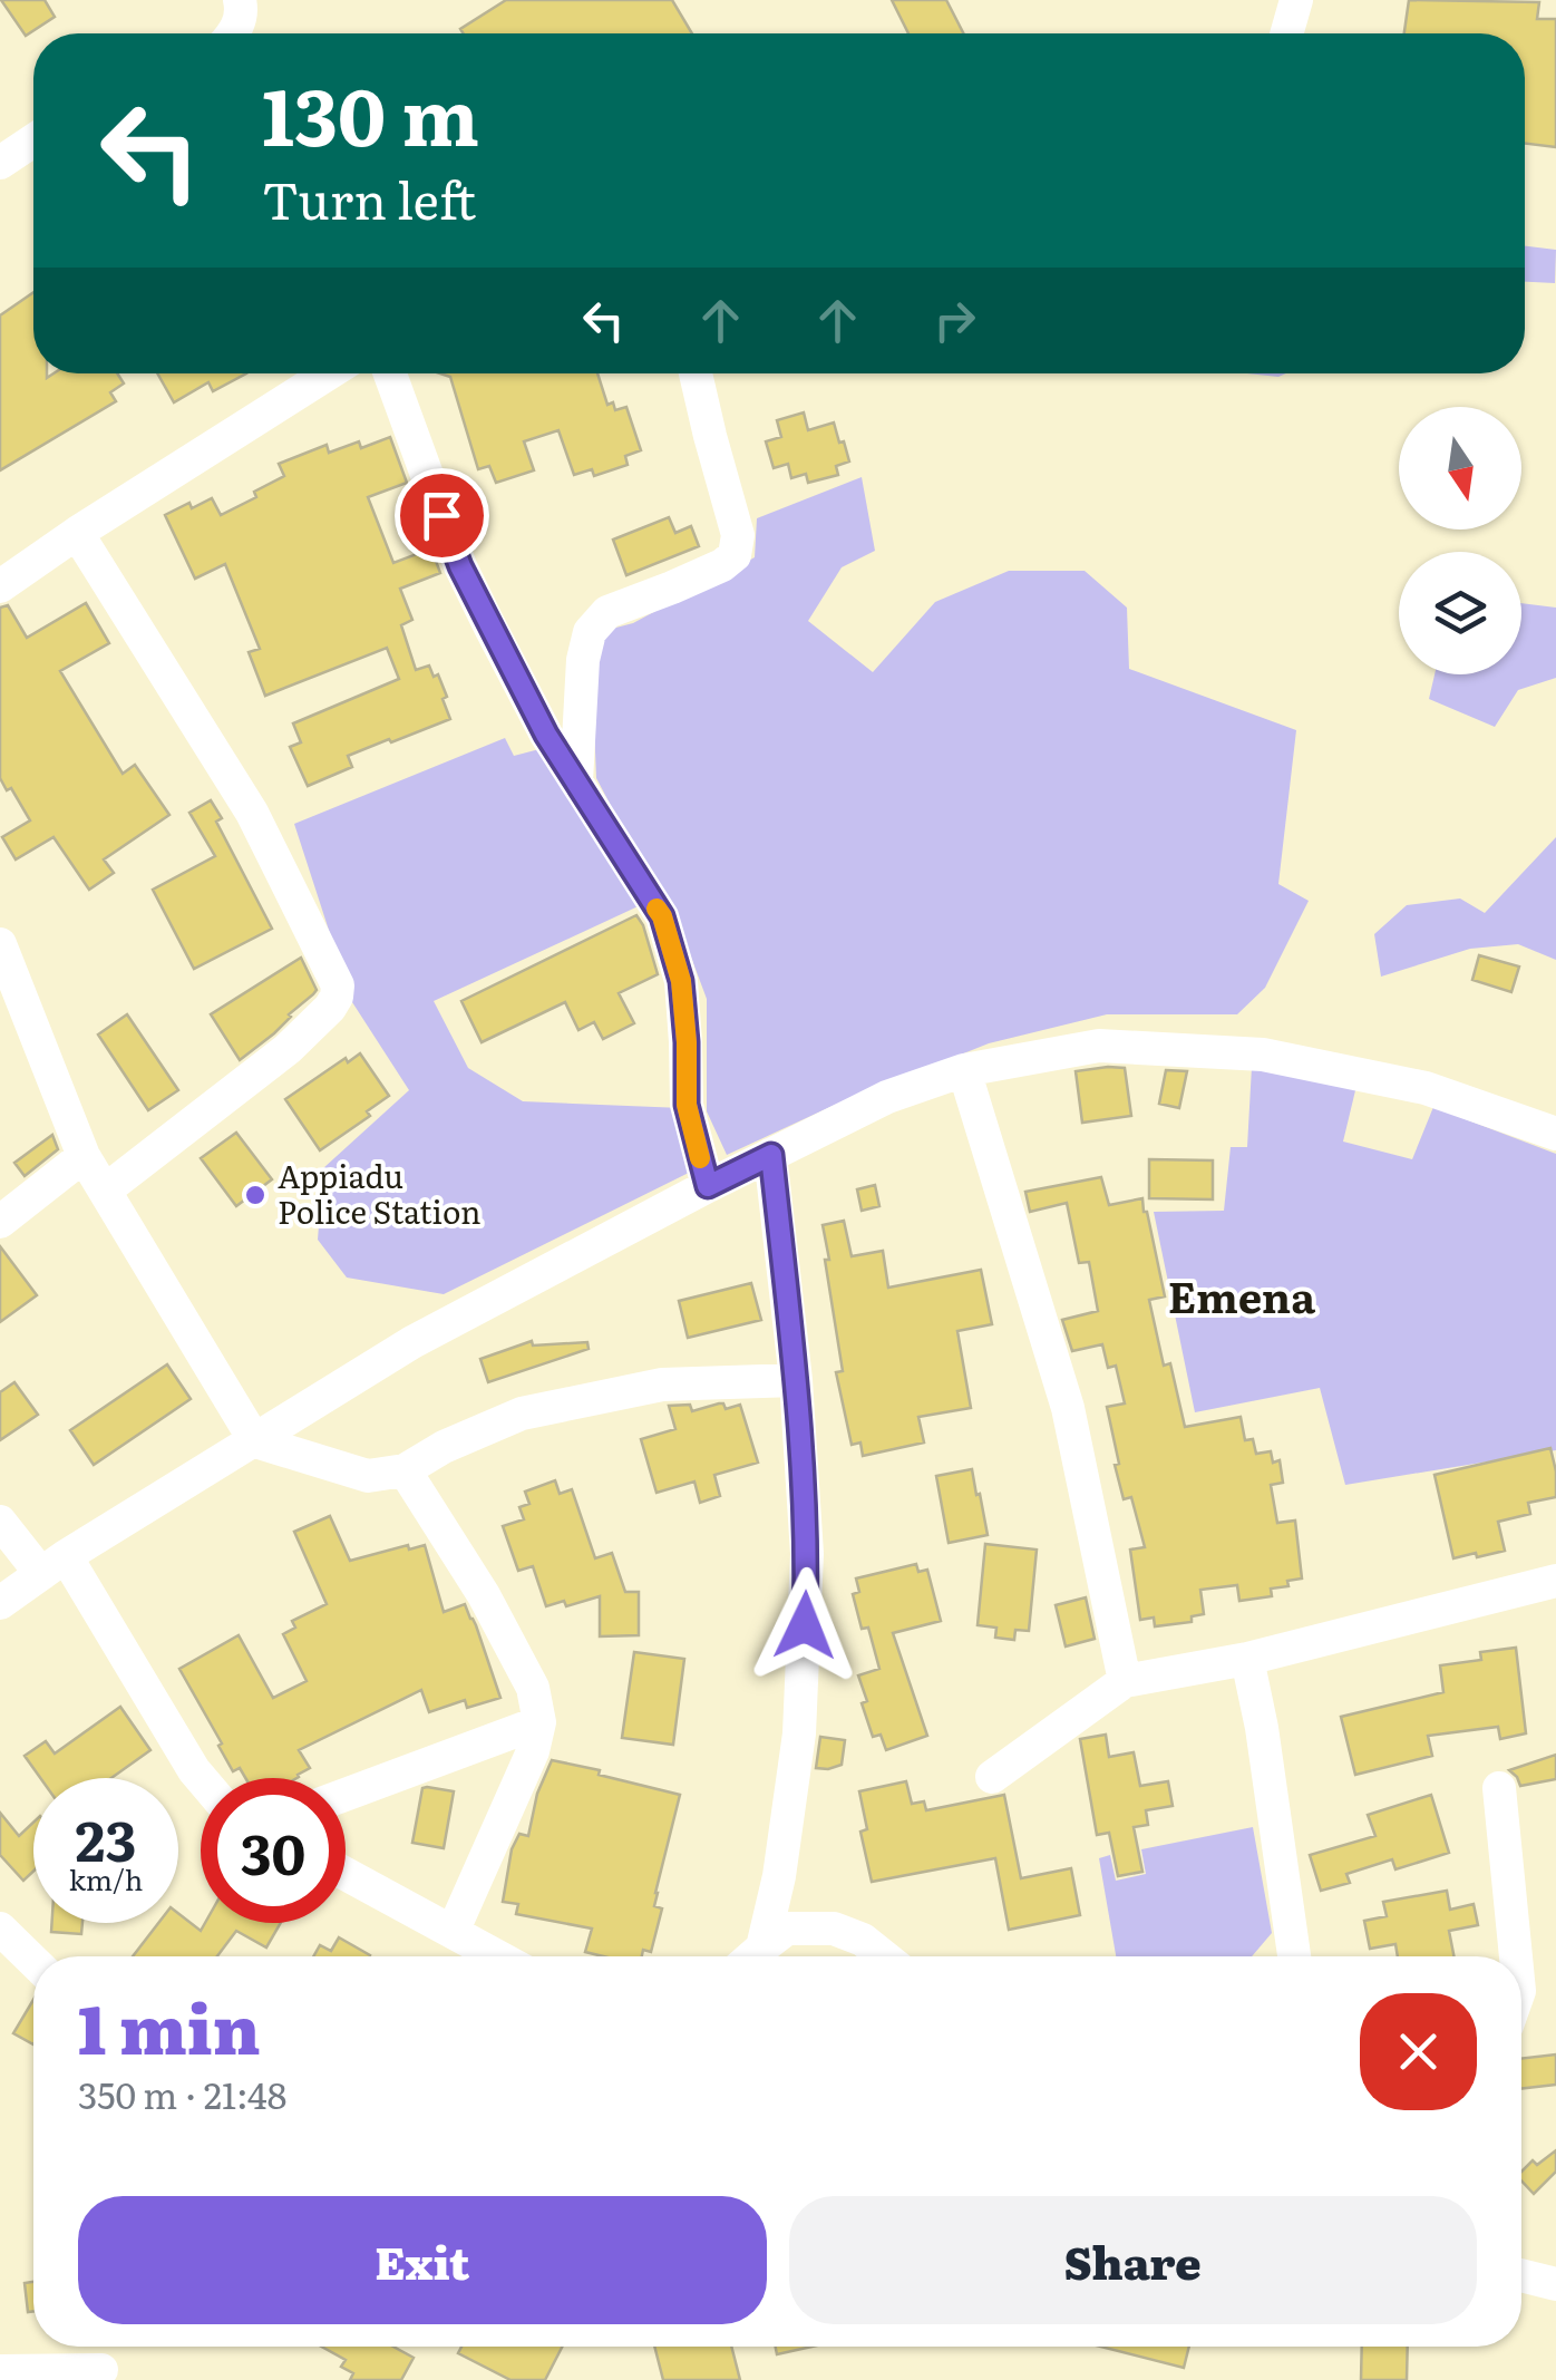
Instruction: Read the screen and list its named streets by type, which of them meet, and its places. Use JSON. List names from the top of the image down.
{
  "districts": ["Emena"],
  "places": ["Appiadu Police Station"],
  "north": "bottom",
  "page": {
    "turn": ["130 m", "Turn left"],
    "speed": "23 km/h",
    "limit": "30",
    "heading": ["1 min", "350 m · 21:48"],
    "buttons": ["Exit", "Share"]
  }
}
